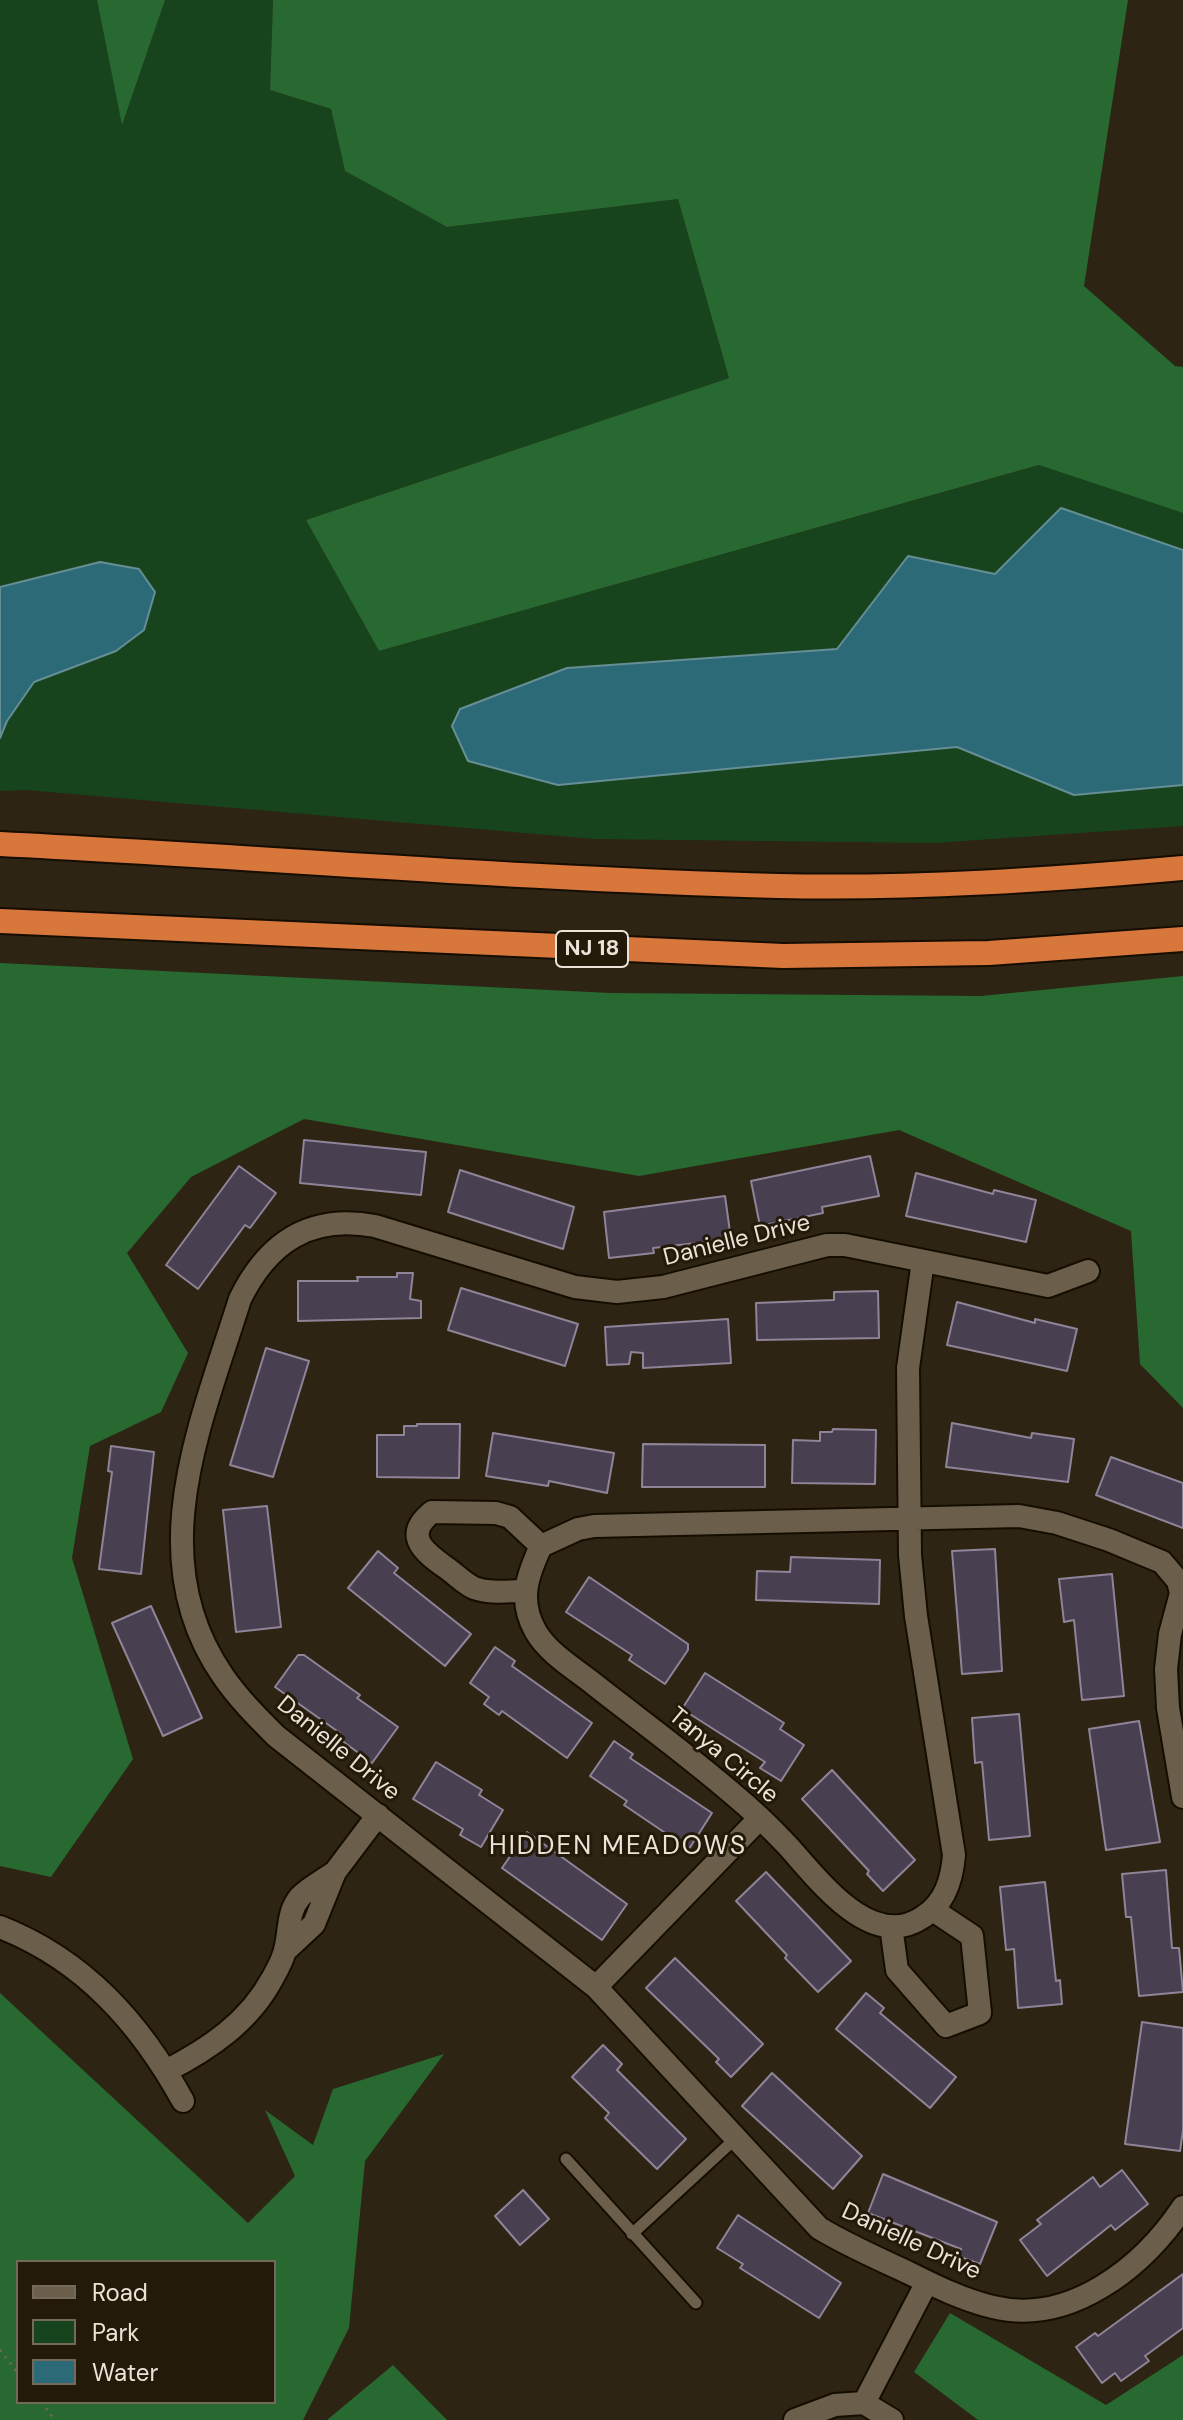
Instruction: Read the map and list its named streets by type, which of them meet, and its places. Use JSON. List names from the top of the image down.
{
  "streets": {
    "highway": ["NJ 18"],
    "street": ["Danielle Drive", "Tanya Circle"]
  },
  "districts": ["HIDDEN MEADOWS"],
  "legend": ["Road", "Park", "Water"]
}
